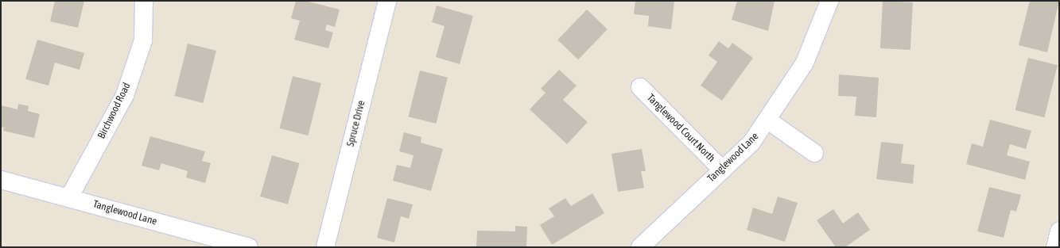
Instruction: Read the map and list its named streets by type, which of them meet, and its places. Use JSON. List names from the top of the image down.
{
  "streets": {
    "street": [
      "Birchwood Road",
      "Spruce Drive",
      "Tanglewood Court North",
      "Tanglewood Lane"
    ]
  },
  "crossings": [
    ["Birchwood Road", "Tanglewood Lane"],
    ["Tanglewood Court North", "Tanglewood Lane"]
  ]
}
